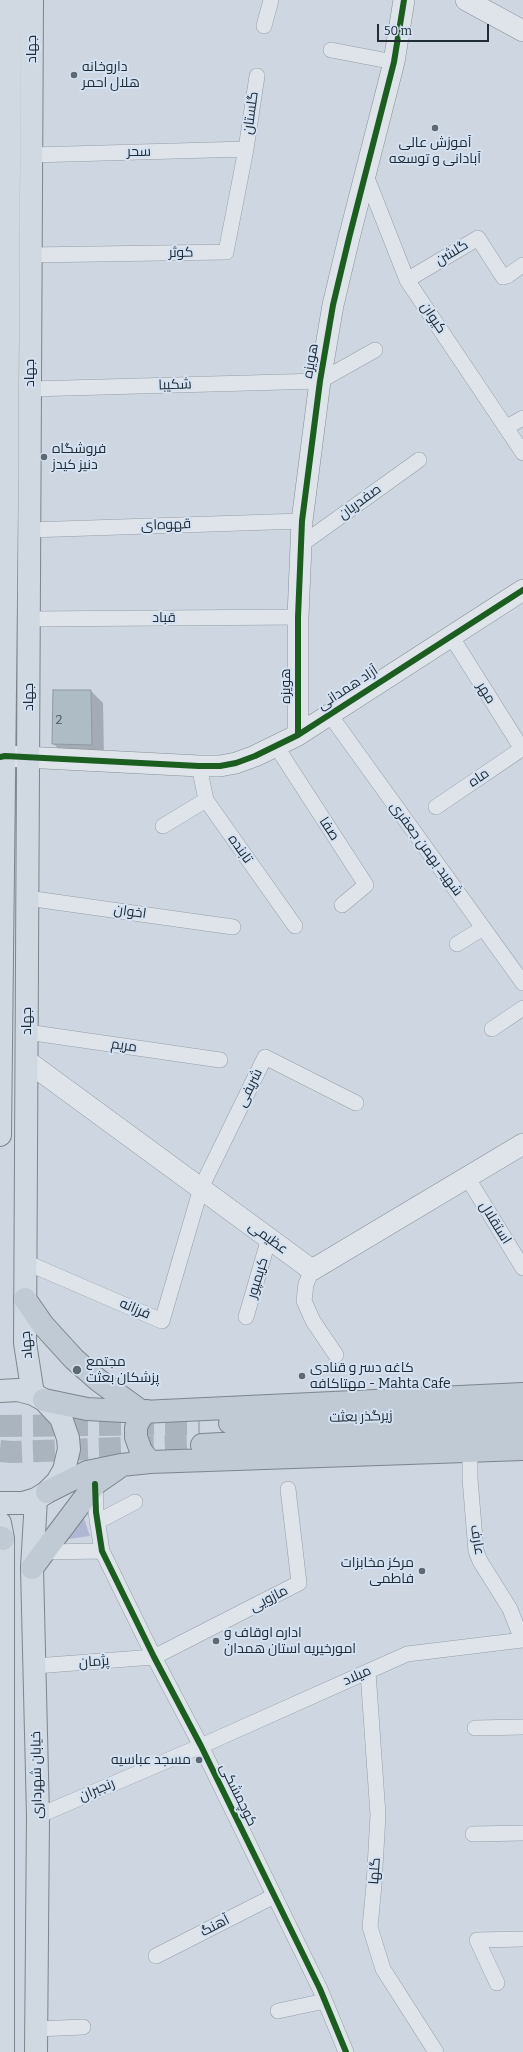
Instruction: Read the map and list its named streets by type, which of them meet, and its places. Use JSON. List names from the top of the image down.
{
  "streets": {
    "highway": ["زیرگذر بعثت"],
    "main road": ["جهاد", "خیابان شهرداری"],
    "street": [
      "گلستان",
      "سحر",
      "کوثر",
      "گلشن",
      "کیوان",
      "هویزه",
      "شکیبا",
      "صفدریان",
      "قهوه‌ای",
      "قباد",
      "آزاد همدانی",
      "مهر",
      "ماه",
      "صفا",
      "تابنده",
      "شهید بهمن جعفری",
      "اخوان",
      "مریم",
      "شریفی",
      "استقلال",
      "عظیمی",
      "کریمپور",
      "فرزانه",
      "عارف",
      "مازویی",
      "پژمان",
      "میلاد",
      "رنجبران",
      "کوچمشکی",
      "گلها",
      "آهنگ"
    ]
  },
  "crossings": [
    ["جهاد", "سحر"],
    ["جهاد", "کوثر"],
    ["جهاد", "شکیبا"],
    ["جهاد", "قهوه‌ای"],
    ["جهاد", "قباد"],
    ["جهاد", "آزاد همدانی"],
    ["جهاد", "اخوان"],
    ["جهاد", "مریم"],
    ["جهاد", "عظیمی"],
    ["جهاد", "فرزانه"],
    ["گلستان", "سحر"],
    ["گلستان", "کوثر"],
    ["سحر", "کوثر"],
    ["گلشن", "کیوان"],
    ["کیوان", "هویزه"],
    ["هویزه", "شکیبا"],
    ["هویزه", "صفدریان"],
    ["هویزه", "قهوه‌ای"],
    ["هویزه", "قباد"],
    ["هویزه", "آزاد همدانی"],
    ["آزاد همدانی", "مهر"],
    ["آزاد همدانی", "صفا"],
    ["آزاد همدانی", "تابنده"],
    ["آزاد همدانی", "شهید بهمن جعفری"],
    ["مهر", "ماه"],
    ["شریفی", "عظیمی"],
    ["شریفی", "فرزانه"],
    ["عظیمی", "کریمپور"],
    ["عظیمی", "فرزانه"],
    ["عارف", "میلاد"],
    ["مازویی", "پژمان"],
    ["مازویی", "کوچمشکی"],
    ["پژمان", "خیابان شهرداری"],
    ["پژمان", "کوچمشکی"],
    ["میلاد", "رنجبران"],
    ["میلاد", "کوچمشکی"],
    ["میلاد", "گلها"],
    ["خیابان شهرداری", "رنجبران"],
    ["رنجبران", "کوچمشکی"],
    ["کوچمشکی", "آهنگ"]
  ],
  "places": [
    "داروخانه هلال احمر",
    "آموزش عالی آبادانی و توسعه",
    "فروشگاه دنیز کیدز",
    "مجتمع پزشکان بعثت",
    "کاغه دسر و قنادی مهتاکافه - Mahta Cafe",
    "مرکز مخابزات فاطمی",
    "اداره اوقاف و امورخیریه استان همدان",
    "مسجد عباسیه"
  ],
  "house_numbers": ["2"],
  "scale_bar": "50 m"
}
